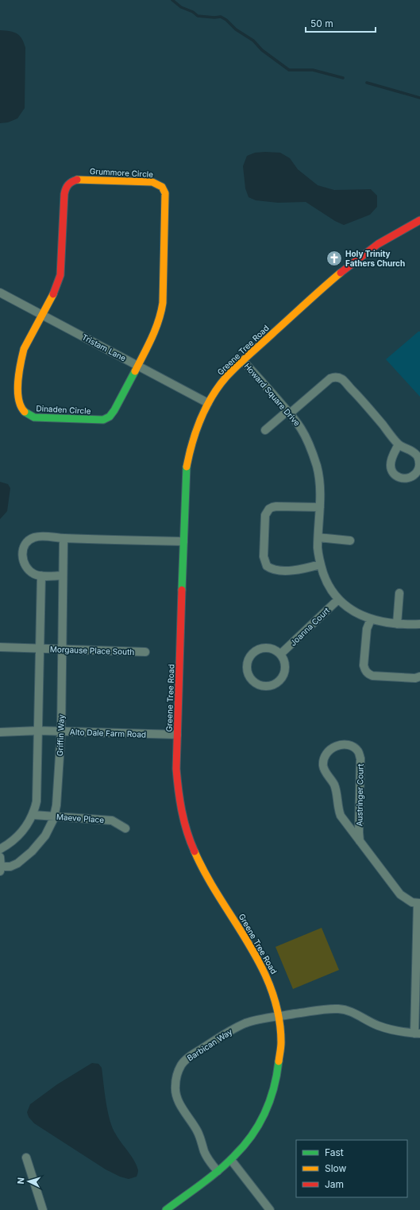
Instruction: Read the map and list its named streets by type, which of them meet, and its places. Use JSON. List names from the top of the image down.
{
  "streets": {
    "street": [
      "Grummore Circle",
      "Tristam Lane",
      "Greene Tree Road",
      "Howard Square Drive",
      "Dinaden Circle",
      "Joanna Court",
      "Morgause Place South",
      "Alto Dale Farm Road",
      "Griffin Way",
      "Austringer Court",
      "Maeve Place",
      "Barbican Way"
    ]
  },
  "crossings": [
    ["Grummore Circle", "Tristam Lane"],
    ["Grummore Circle", "Dinaden Circle"],
    ["Tristam Lane", "Greene Tree Road"],
    ["Tristam Lane", "Dinaden Circle"],
    ["Greene Tree Road", "Howard Square Drive"],
    ["Greene Tree Road", "Alto Dale Farm Road"],
    ["Greene Tree Road", "Barbican Way"],
    ["Howard Square Drive", "Joanna Court"],
    ["Morgause Place South", "Griffin Way"],
    ["Alto Dale Farm Road", "Griffin Way"],
    ["Griffin Way", "Maeve Place"]
  ],
  "places": {
    "church": ["Holy Trinity Fathers Church"]
  },
  "legend": ["Fast", "Slow", "Jam"],
  "scale_bar": "50 m",
  "north": "left"
}
